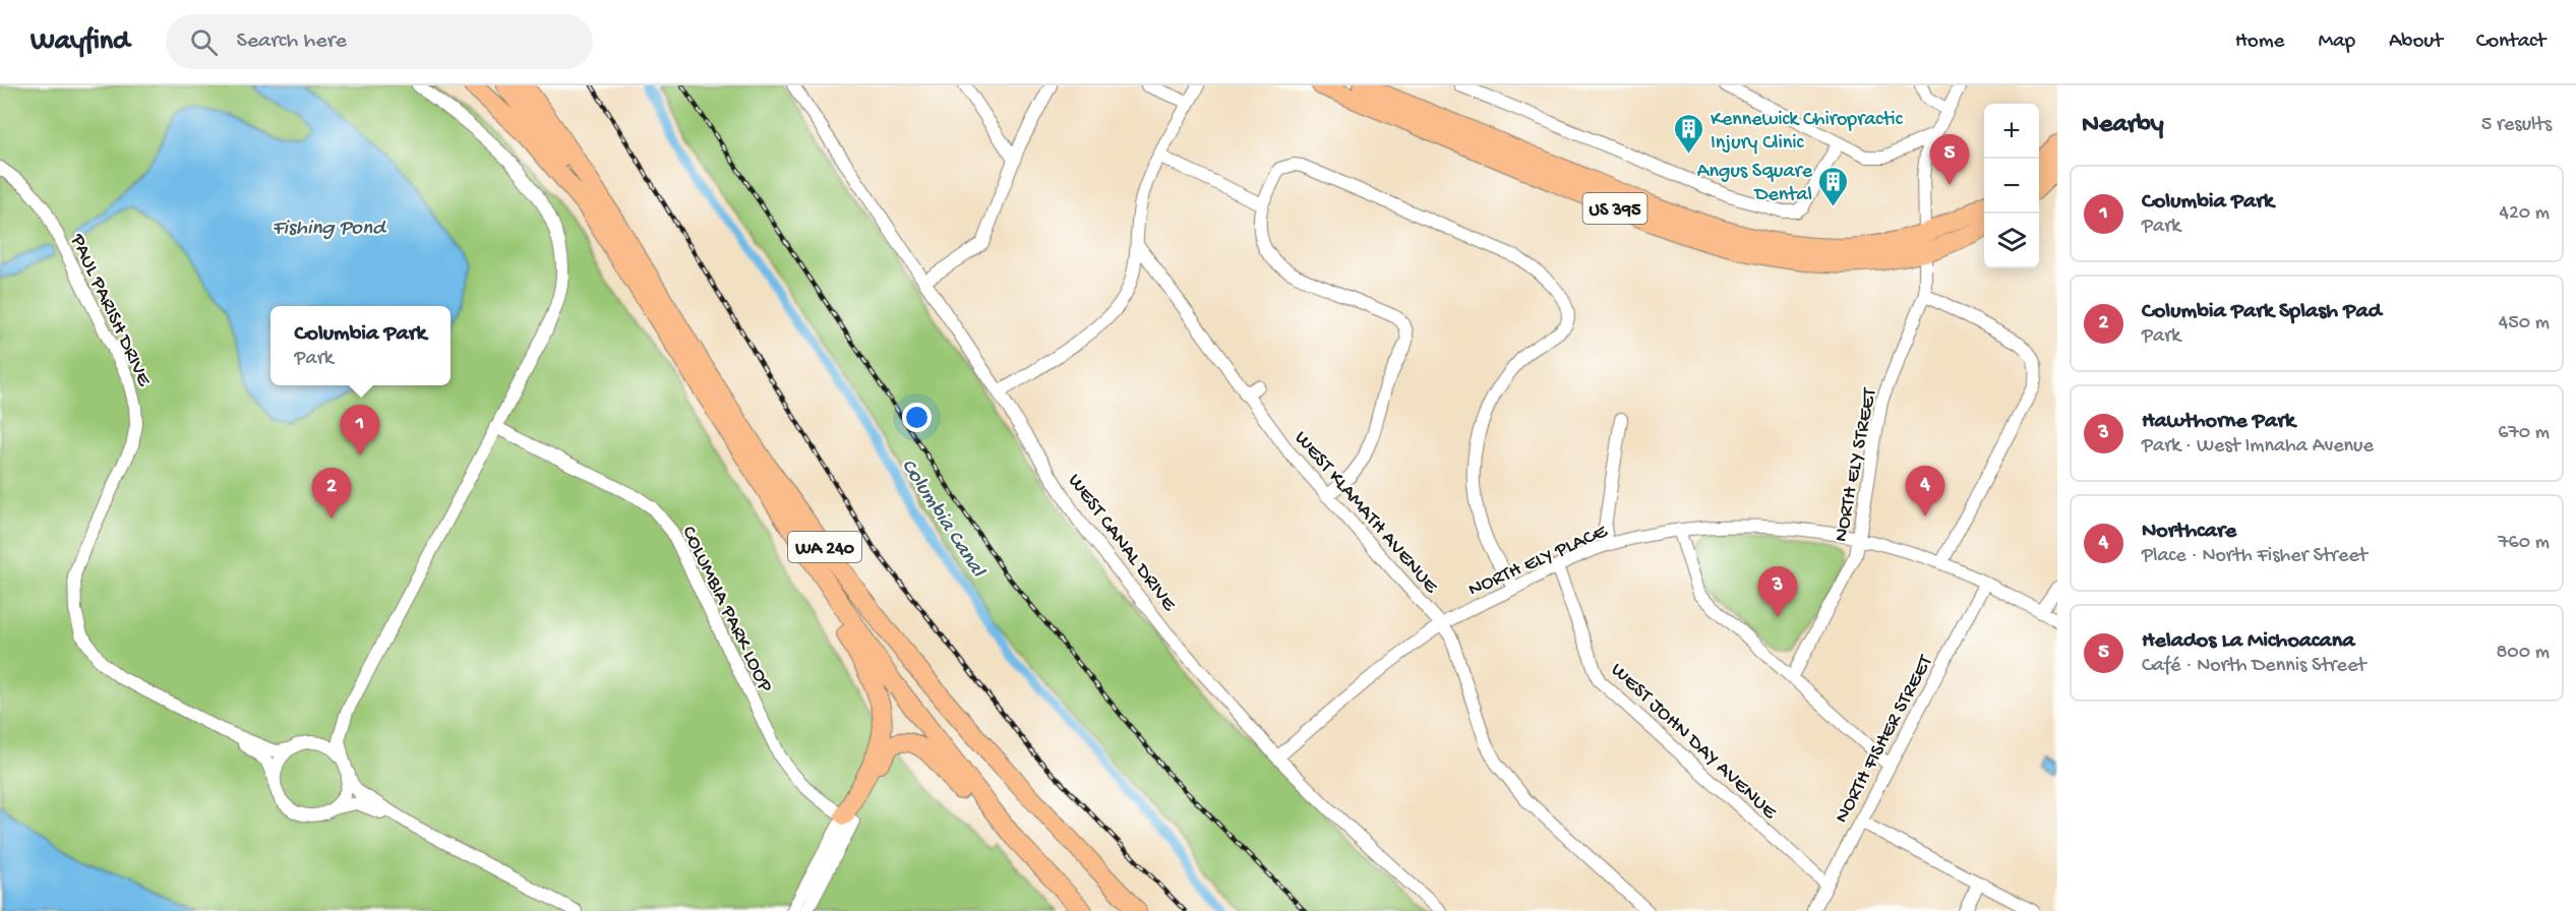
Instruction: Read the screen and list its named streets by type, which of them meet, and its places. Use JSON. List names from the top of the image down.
{
  "streets": {
    "highway": ["US 395", "WA 240"],
    "street": [
      "PAUL PARISH DRIVE",
      "NORTH ELY STREET",
      "WEST KLAMATH AVENUE",
      "WEST CANAL DRIVE",
      "NORTH ELY PLACE",
      "COLUMBIA PARK LOOP",
      "NORTH FISHER STREET",
      "WEST JOHN DAY AVENUE"
    ]
  },
  "crossings": [
    ["US 395", "NORTH ELY STREET"],
    ["NORTH ELY STREET", "NORTH ELY PLACE"],
    ["WEST KLAMATH AVENUE", "NORTH ELY PLACE"],
    ["WEST CANAL DRIVE", "NORTH ELY PLACE"],
    ["NORTH ELY PLACE", "NORTH FISHER STREET"],
    ["NORTH ELY PLACE", "WEST JOHN DAY AVENUE"],
    ["NORTH FISHER STREET", "WEST JOHN DAY AVENUE"]
  ],
  "water": ["Fishing Pond", "Columbia Canal"],
  "places": {
    "building": ["Kennewick Chiropractic Injury Clinic", "Angus Square Dental"]
  },
  "page": {
    "header": "Wayfind",
    "search": "Search here",
    "nav": [
      "Home",
      "Map",
      "About",
      "Contact"
    ],
    "heading": ["Nearby", "5 results"],
    "map_buttons": ["+", "−"],
    "pins": [
      "5",
      "1",
      "4",
      "2",
      "3"
    ],
    "list": [
      {
        "mark": "1",
        "name": "Columbia Park",
        "note": "Park",
        "value": "420 m"
      },
      {
        "mark": "2",
        "name": "Columbia Park Splash Pad",
        "note": "Park",
        "value": "450 m"
      },
      {
        "mark": "3",
        "name": "Hawthorne Park",
        "note": "Park · West Imnaha Avenue",
        "value": "670 m"
      },
      {
        "mark": "4",
        "name": "Northcare",
        "note": "Place · North Fisher Street",
        "value": "760 m"
      },
      {
        "mark": "5",
        "name": "Helados La Michoacana",
        "note": "Café · North Dennis Street",
        "value": "800 m"
      }
    ],
    "popup": ["Columbia Park", "Park"]
  }
}
